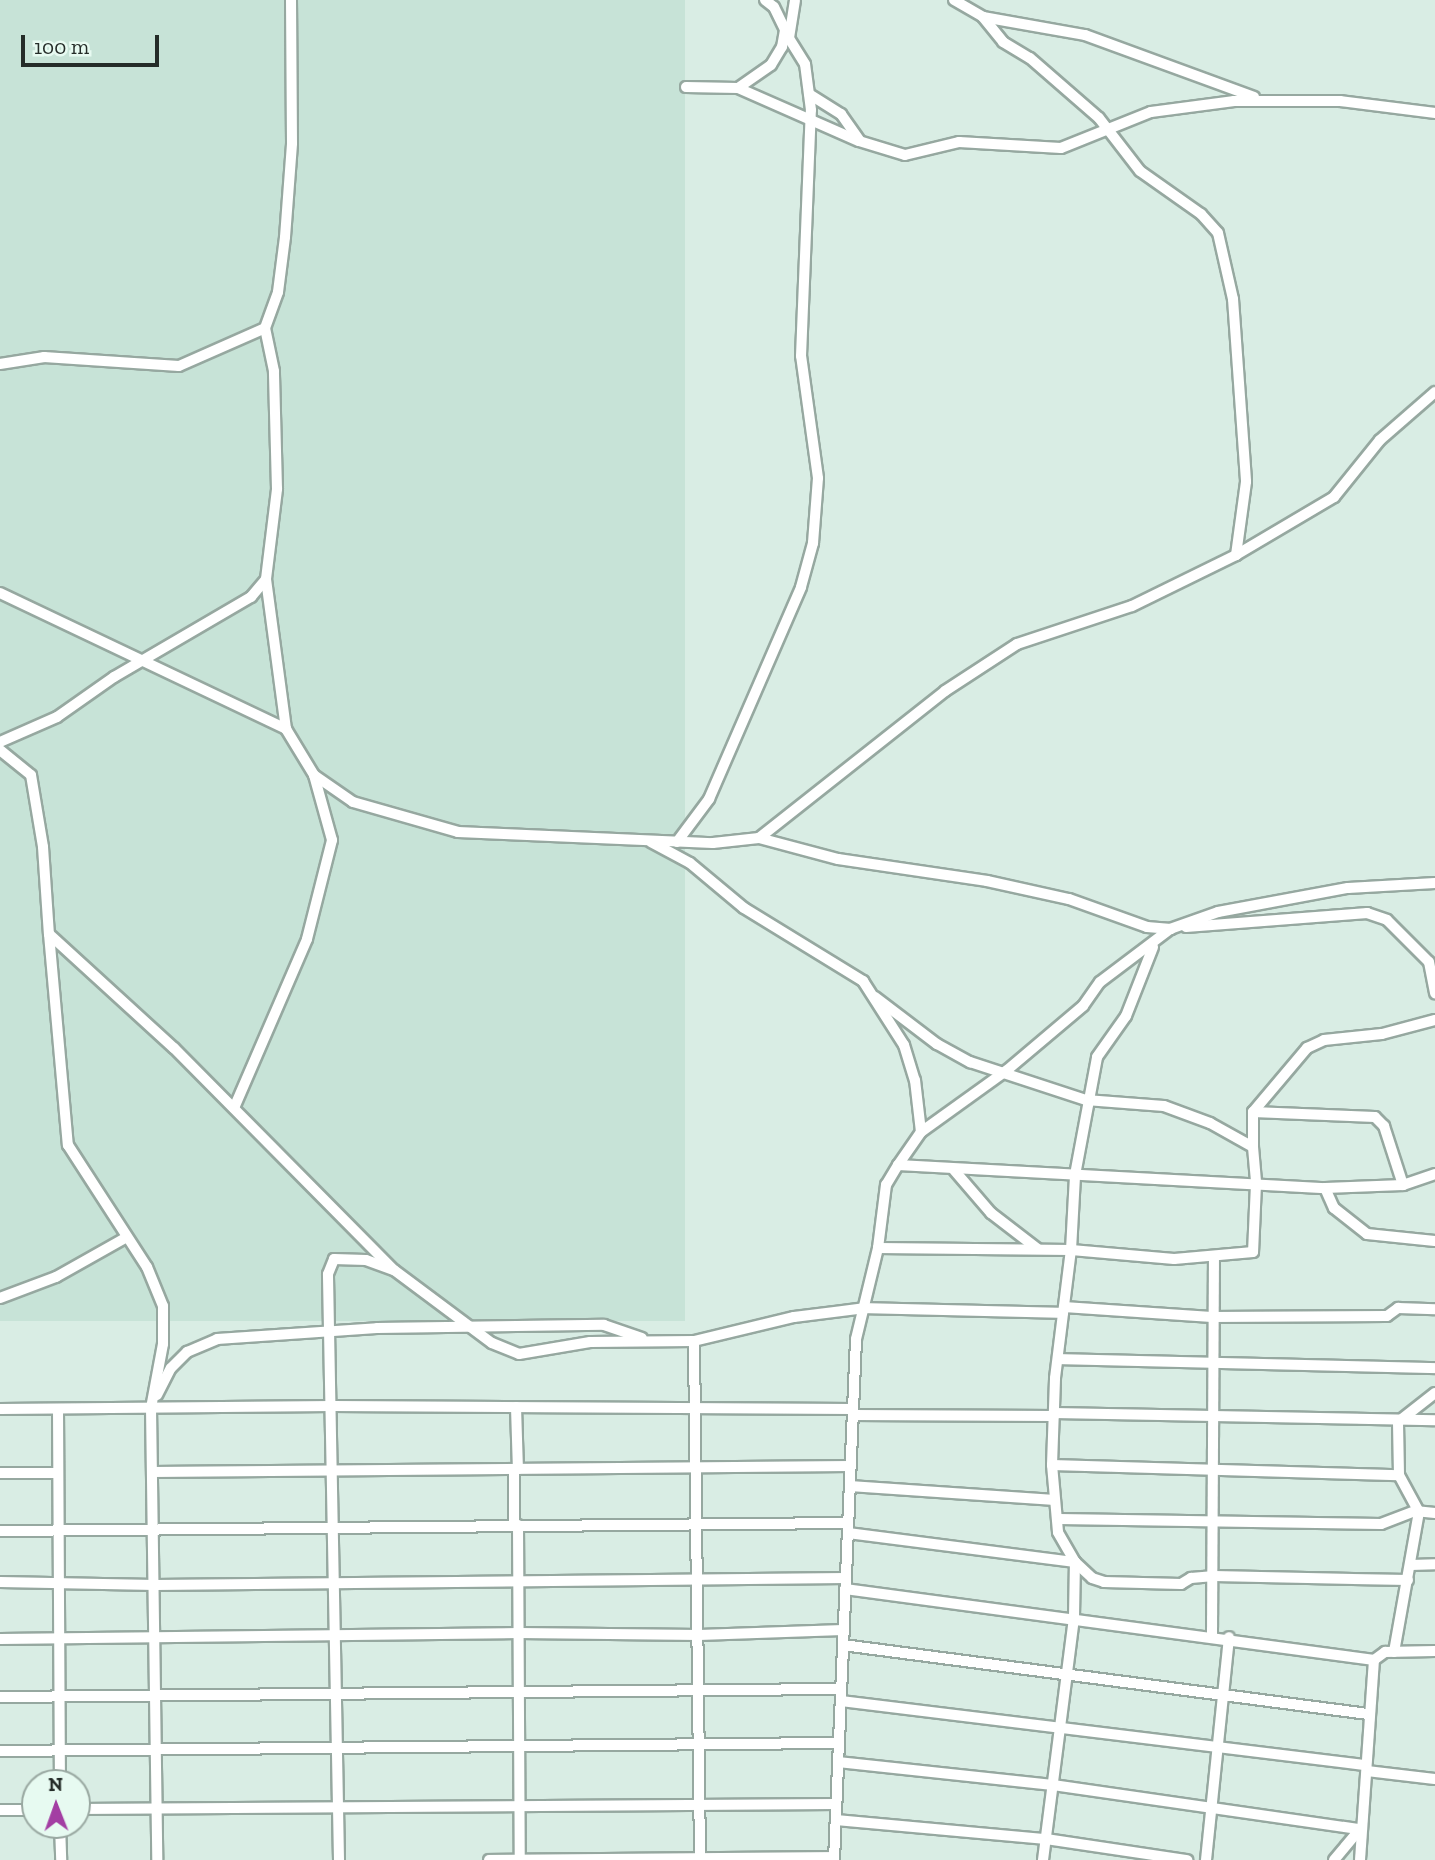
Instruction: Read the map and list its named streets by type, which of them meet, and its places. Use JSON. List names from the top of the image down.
{
  "scale_bar": "100 m",
  "north": "top"
}
